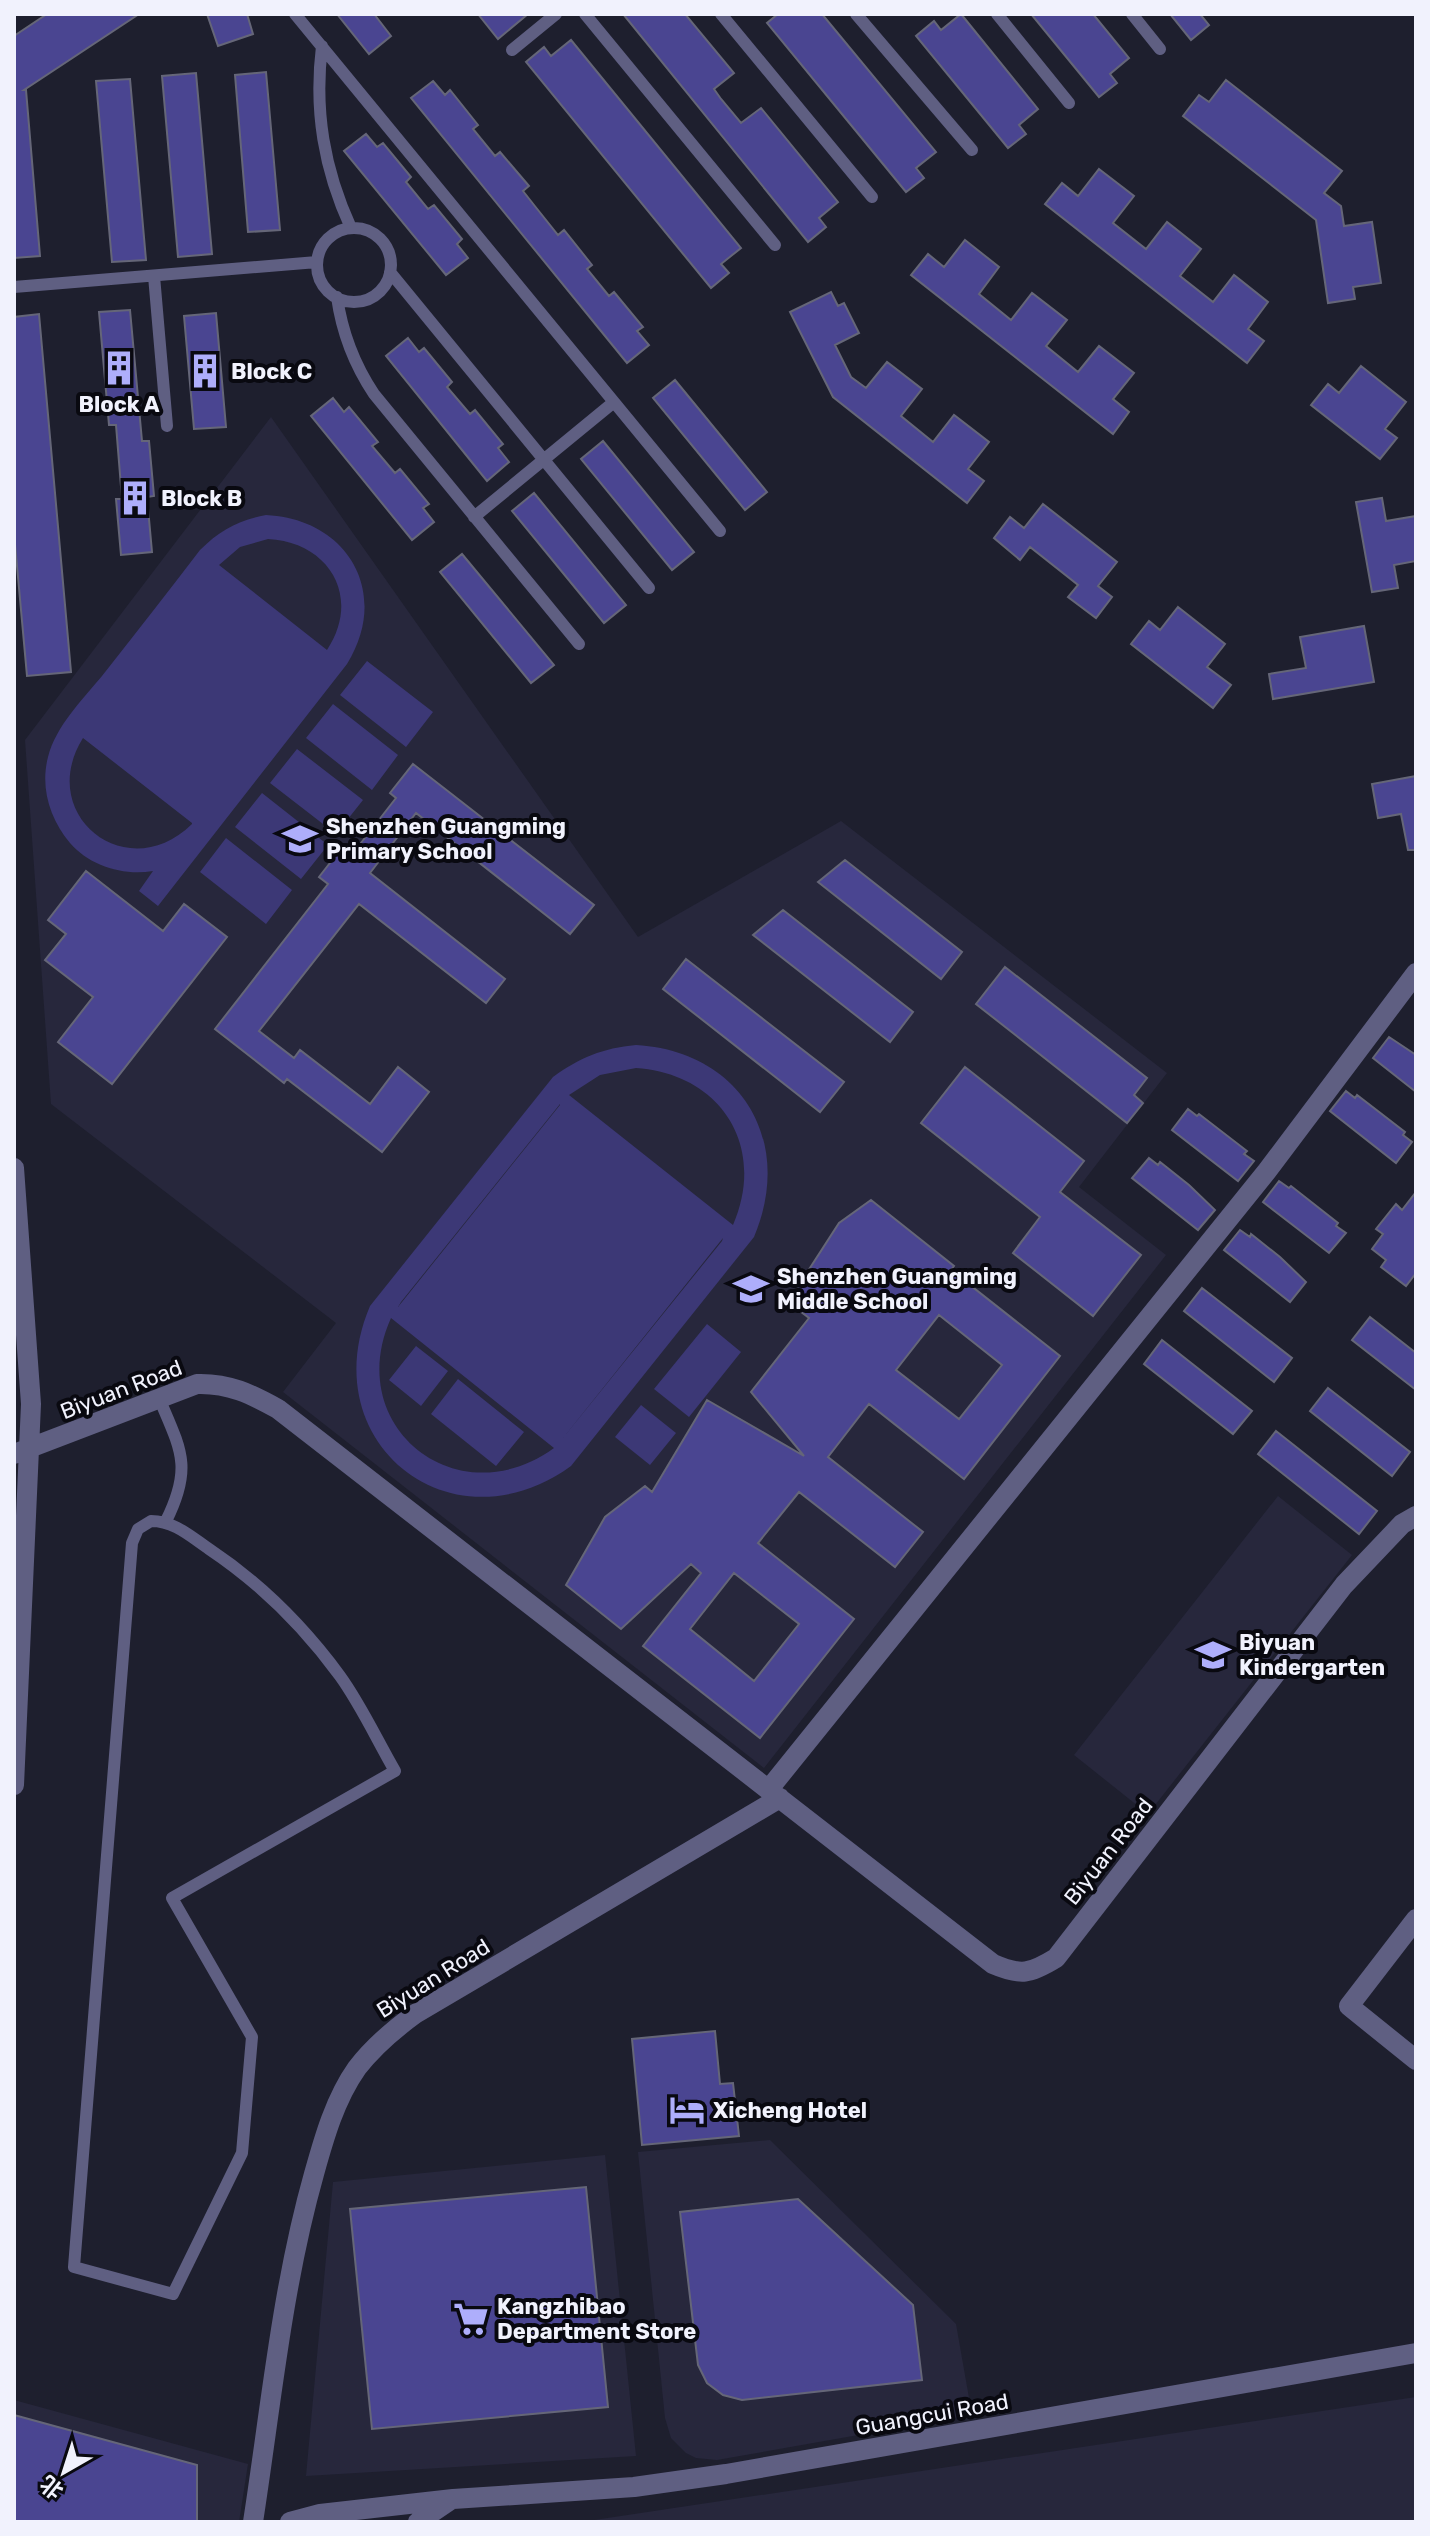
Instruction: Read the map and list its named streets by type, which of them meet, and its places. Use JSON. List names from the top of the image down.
{
  "streets": {
    "street": ["Biyuan Road", "Guangcui Road"]
  },
  "places": {
    "building": ["Block A", "Block C", "Block B"],
    "school or university": ["Shenzhen Guangming Primary School", "Shenzhen Guangming Middle School", "Biyuan Kindergarten"],
    "hotel": ["Xicheng Hotel"],
    "supermarket": ["Kangzhibao Department Store"]
  },
  "north": "bottom left"
}
